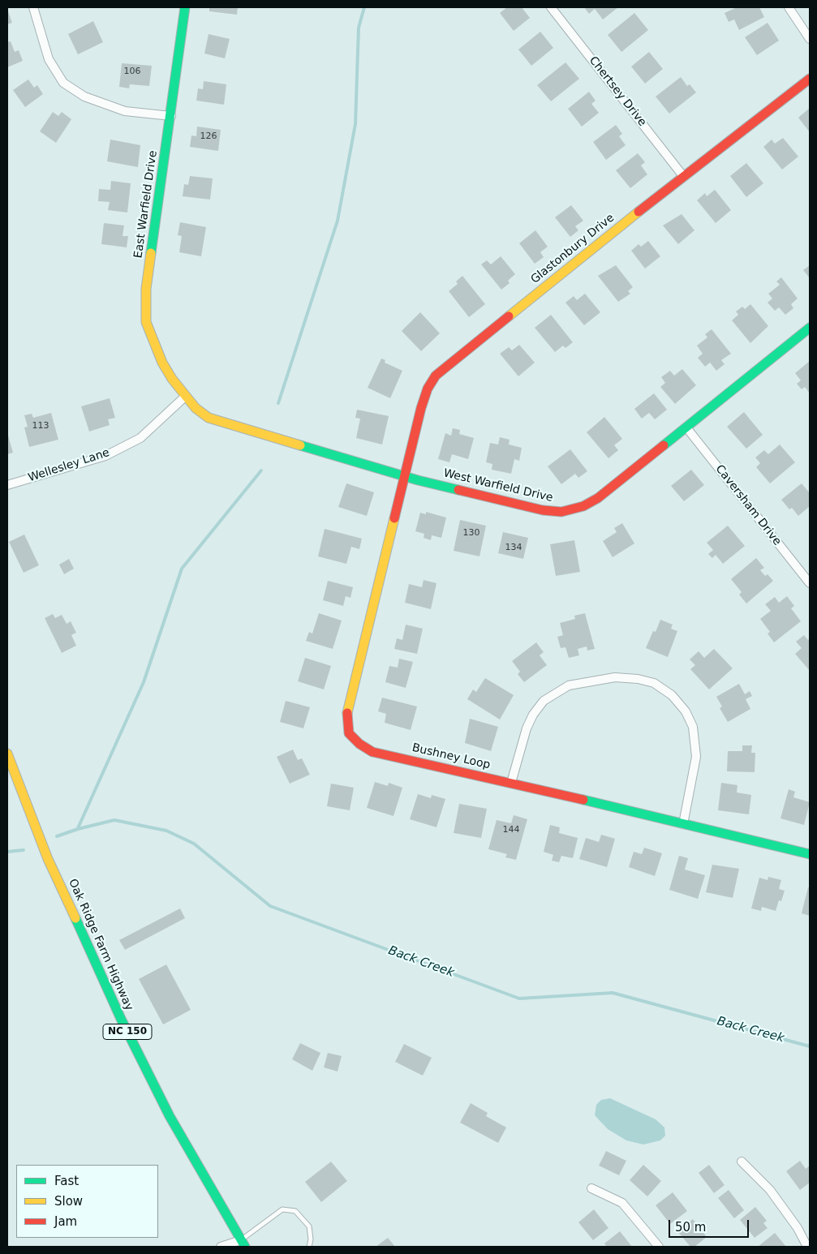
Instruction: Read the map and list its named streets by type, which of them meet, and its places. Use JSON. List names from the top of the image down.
{
  "streets": {
    "street": [
      "Chertsey Drive",
      "East Warfield Drive",
      "Glastonbury Drive",
      "Wellesley Lane",
      "West Warfield Drive",
      "Caversham Drive",
      "Bushney Loop",
      "Oak Ridge Farm Highway",
      "NC 150"
    ]
  },
  "crossings": [
    ["Chertsey Drive", "Glastonbury Drive"],
    ["East Warfield Drive", "Wellesley Lane"],
    ["East Warfield Drive", "West Warfield Drive"],
    ["Glastonbury Drive", "West Warfield Drive"],
    ["Glastonbury Drive", "Bushney Loop"],
    ["Wellesley Lane", "West Warfield Drive"],
    ["West Warfield Drive", "Caversham Drive"],
    ["West Warfield Drive", "Bushney Loop"]
  ],
  "water": ["Back Creek"],
  "house_numbers": [
    "106",
    "126",
    "113",
    "130",
    "134",
    "144"
  ],
  "legend": ["Fast", "Slow", "Jam"],
  "scale_bar": "50 m"
}
